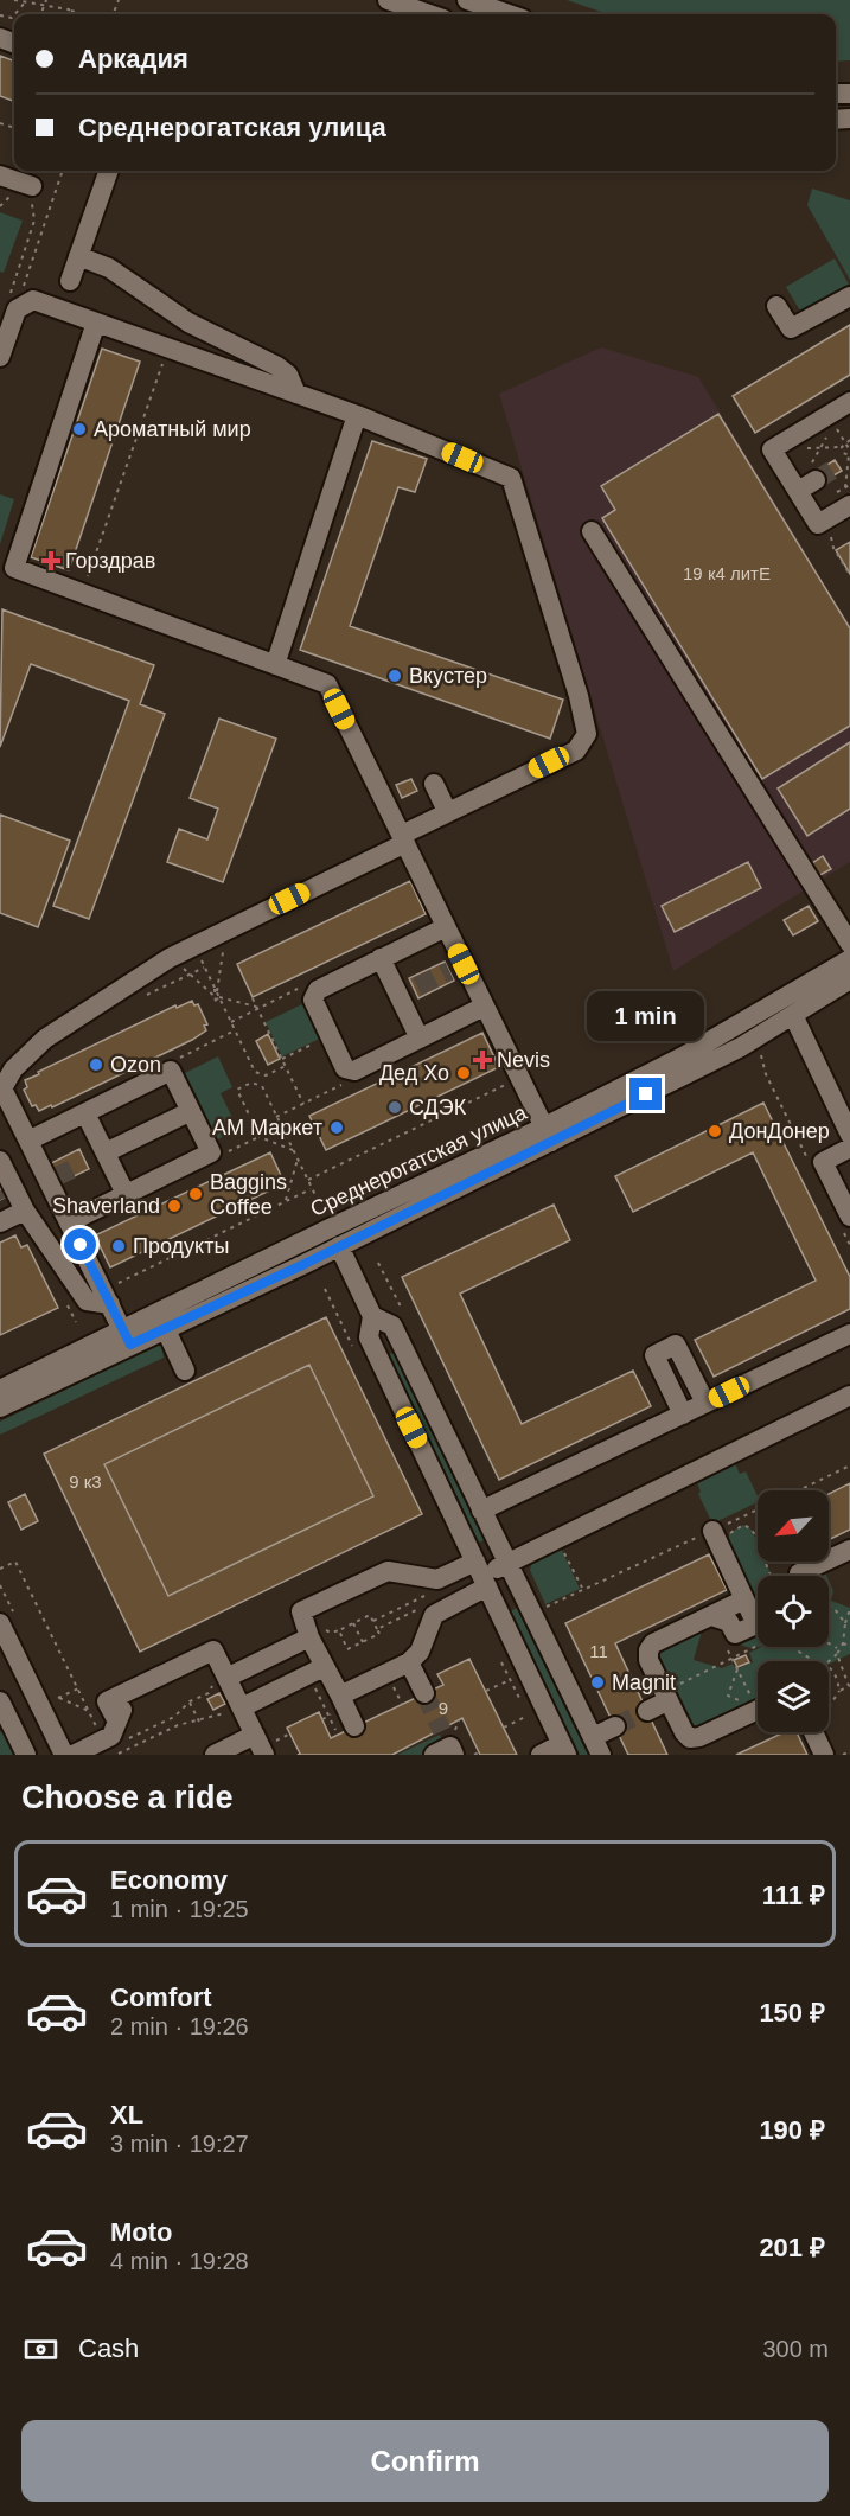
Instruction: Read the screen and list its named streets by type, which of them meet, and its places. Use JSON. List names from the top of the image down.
{
  "streets": {
    "street": ["Среднерогатская улица"]
  },
  "places": {
    "other": [
      "Ароматный мир",
      "Вкустер",
      "Ozon",
      "Дед Хо",
      "СДЭК",
      "АМ Маркет",
      "ДонДонер",
      "Baggins Coffee",
      "Shaverland",
      "Продукты",
      "Magnit"
    ],
    "health": ["Горздрав", "Nevis"]
  },
  "house_numbers": [
    "19 к4 литЕ",
    "9 к3",
    "11",
    "9"
  ],
  "north": "bottom left",
  "page": {
    "banner": ["Аркадия", "Среднерогатская улица"],
    "bubble": "1 min",
    "heading": "Choose a ride",
    "list": [
      {
        "name": "Economy",
        "note": "1 min · 19:25",
        "value": "111 ₽"
      },
      {
        "name": "Comfort",
        "note": "2 min · 19:26",
        "value": "150 ₽"
      },
      {
        "name": "XL",
        "note": "3 min · 19:27",
        "value": "190 ₽"
      },
      {
        "name": "Moto",
        "note": "4 min · 19:28",
        "value": "201 ₽"
      }
    ],
    "pay": ["Cash", "300 m"],
    "buttons": "Confirm"
  }
}
